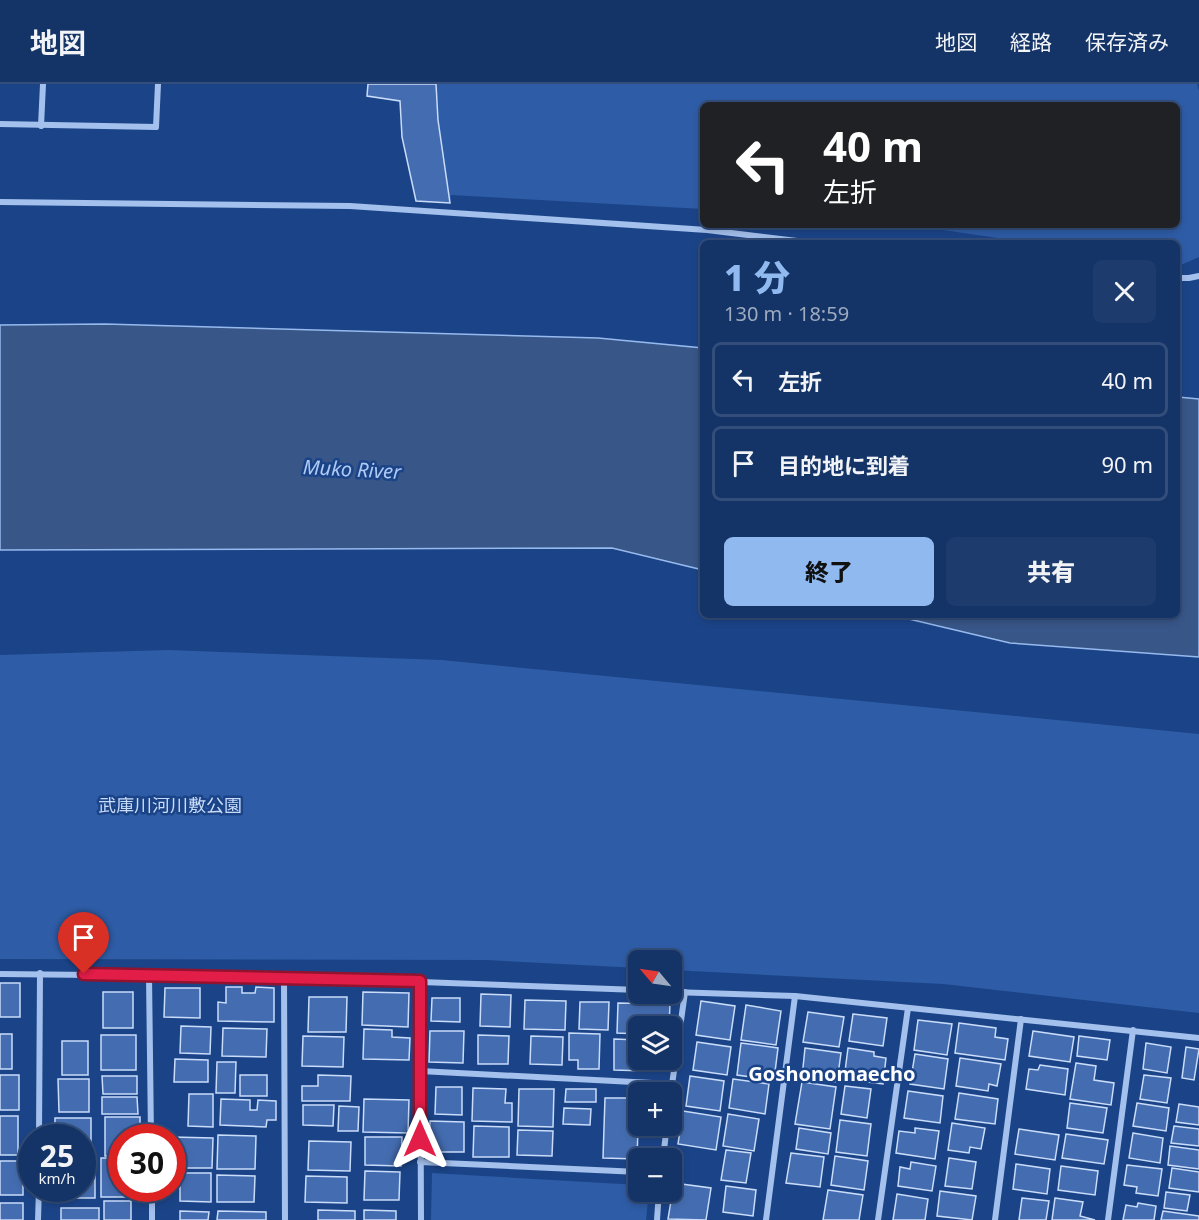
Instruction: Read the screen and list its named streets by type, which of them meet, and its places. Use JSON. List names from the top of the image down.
{
  "districts": ["Goshonomaecho"],
  "water": ["Muko River"],
  "parks": ["武庫川河川敷公園"],
  "north": "top left",
  "page": {
    "header": "地図",
    "nav": ["地図", "経路", "保存済み"],
    "turn": ["40 m", "左折"],
    "heading": ["1 分", "130 m · 18:59"],
    "list": [
      {
        "name": "左折",
        "value": "40 m"
      },
      {
        "name": "目的地に到着",
        "value": "90 m"
      }
    ],
    "buttons": ["終了", "共有"],
    "map_buttons": ["+", "−"],
    "speed": "25 km/h",
    "limit": "30"
  }
}
